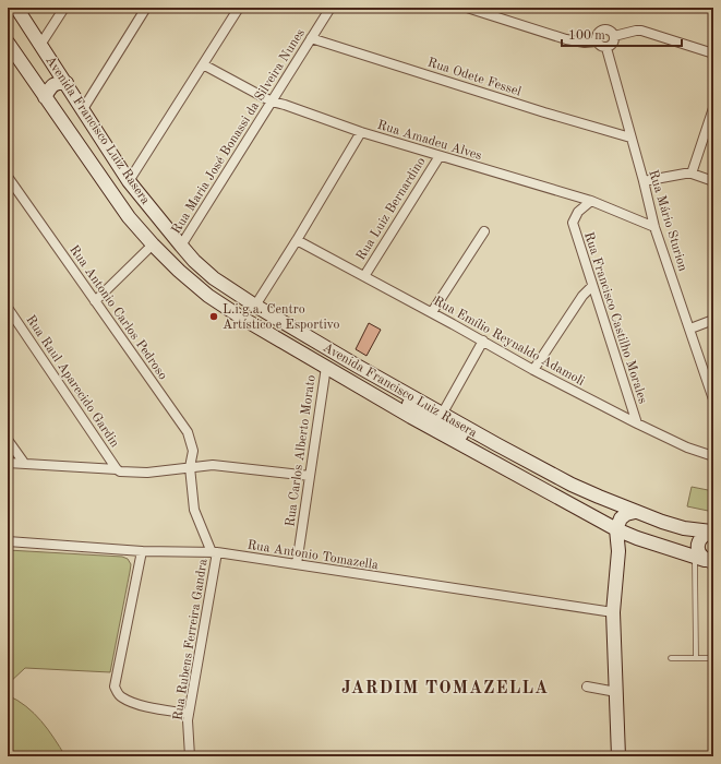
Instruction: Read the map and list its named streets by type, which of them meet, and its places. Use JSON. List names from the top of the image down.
{
  "streets": {
    "street": [
      "Rua Odete Fessel",
      "Avenida Francisco Luiz Rasera",
      "Rua Maria José Bonassi da Silveira Nunes",
      "Rua Amadeu Alves",
      "Rua Luiz Bernardino",
      "Rua Mário Sturion",
      "Rua Antonio Carlos Pedroso",
      "Rua Francisco Castilho Morales",
      "Rua Emílio Reynaldo Adamoli",
      "Rua Raul Aparecido Gardin",
      "Rua Carlos Alberto Morato",
      "Rua Antonio Tomazella",
      "Rua Rubens Ferreira Gandra"
    ]
  },
  "crossings": [
    ["Rua Odete Fessel", "Rua Maria José Bonassi da Silveira Nunes"],
    ["Rua Odete Fessel", "Rua Mário Sturion"],
    ["Avenida Francisco Luiz Rasera", "Rua Maria José Bonassi da Silveira Nunes"],
    ["Avenida Francisco Luiz Rasera", "Rua Carlos Alberto Morato"],
    ["Rua Maria José Bonassi da Silveira Nunes", "Rua Amadeu Alves"],
    ["Rua Amadeu Alves", "Rua Luiz Bernardino"],
    ["Rua Amadeu Alves", "Rua Mário Sturion"],
    ["Rua Amadeu Alves", "Rua Francisco Castilho Morales"],
    ["Rua Luiz Bernardino", "Rua Emílio Reynaldo Adamoli"],
    ["Rua Antonio Carlos Pedroso", "Rua Antonio Tomazella"],
    ["Rua Antonio Carlos Pedroso", "Rua Rubens Ferreira Gandra"],
    ["Rua Francisco Castilho Morales", "Rua Emílio Reynaldo Adamoli"],
    ["Rua Carlos Alberto Morato", "Rua Antonio Tomazella"],
    ["Rua Antonio Tomazella", "Rua Rubens Ferreira Gandra"]
  ],
  "districts": ["JARDIM TOMAZELLA"],
  "places": ["L.i.g.a. Centro Artístico e Esportivo"],
  "scale_bar": "100 m"
}
